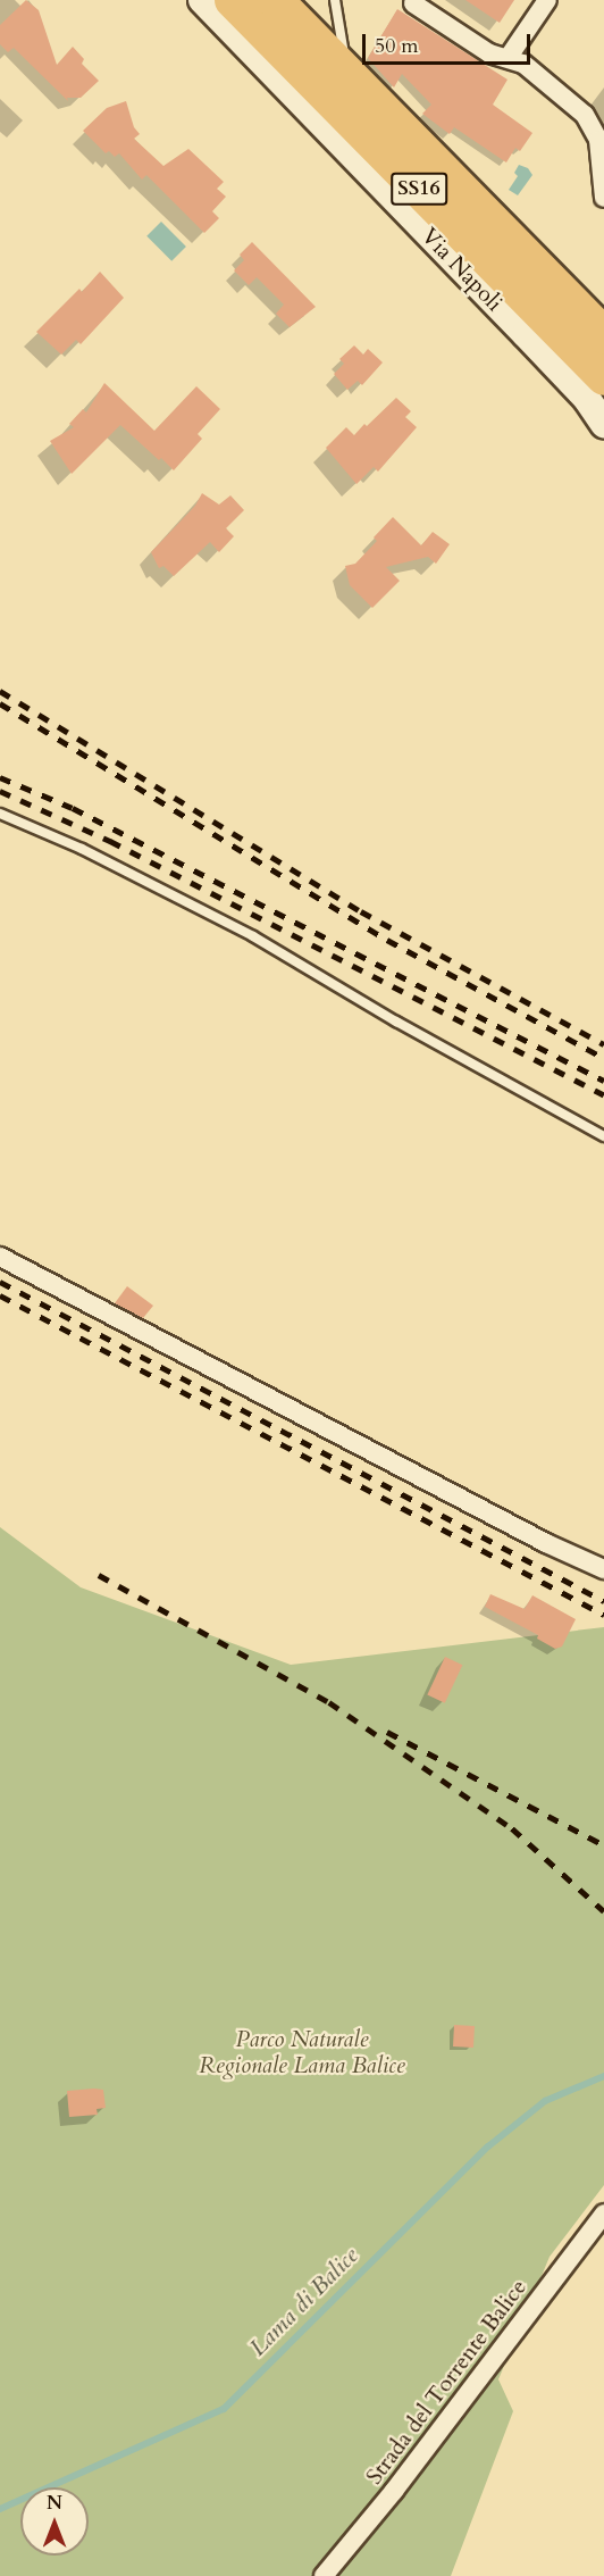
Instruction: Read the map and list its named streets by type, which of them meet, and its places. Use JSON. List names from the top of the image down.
{
  "streets": {
    "highway": ["SS16"],
    "street": ["Via Napoli", "Strada del Torrente Balice"]
  },
  "water": ["Lama di Balice"],
  "parks": ["Parco Naturale Regionale Lama Balice"],
  "scale_bar": "50 m",
  "north": "top"
}
